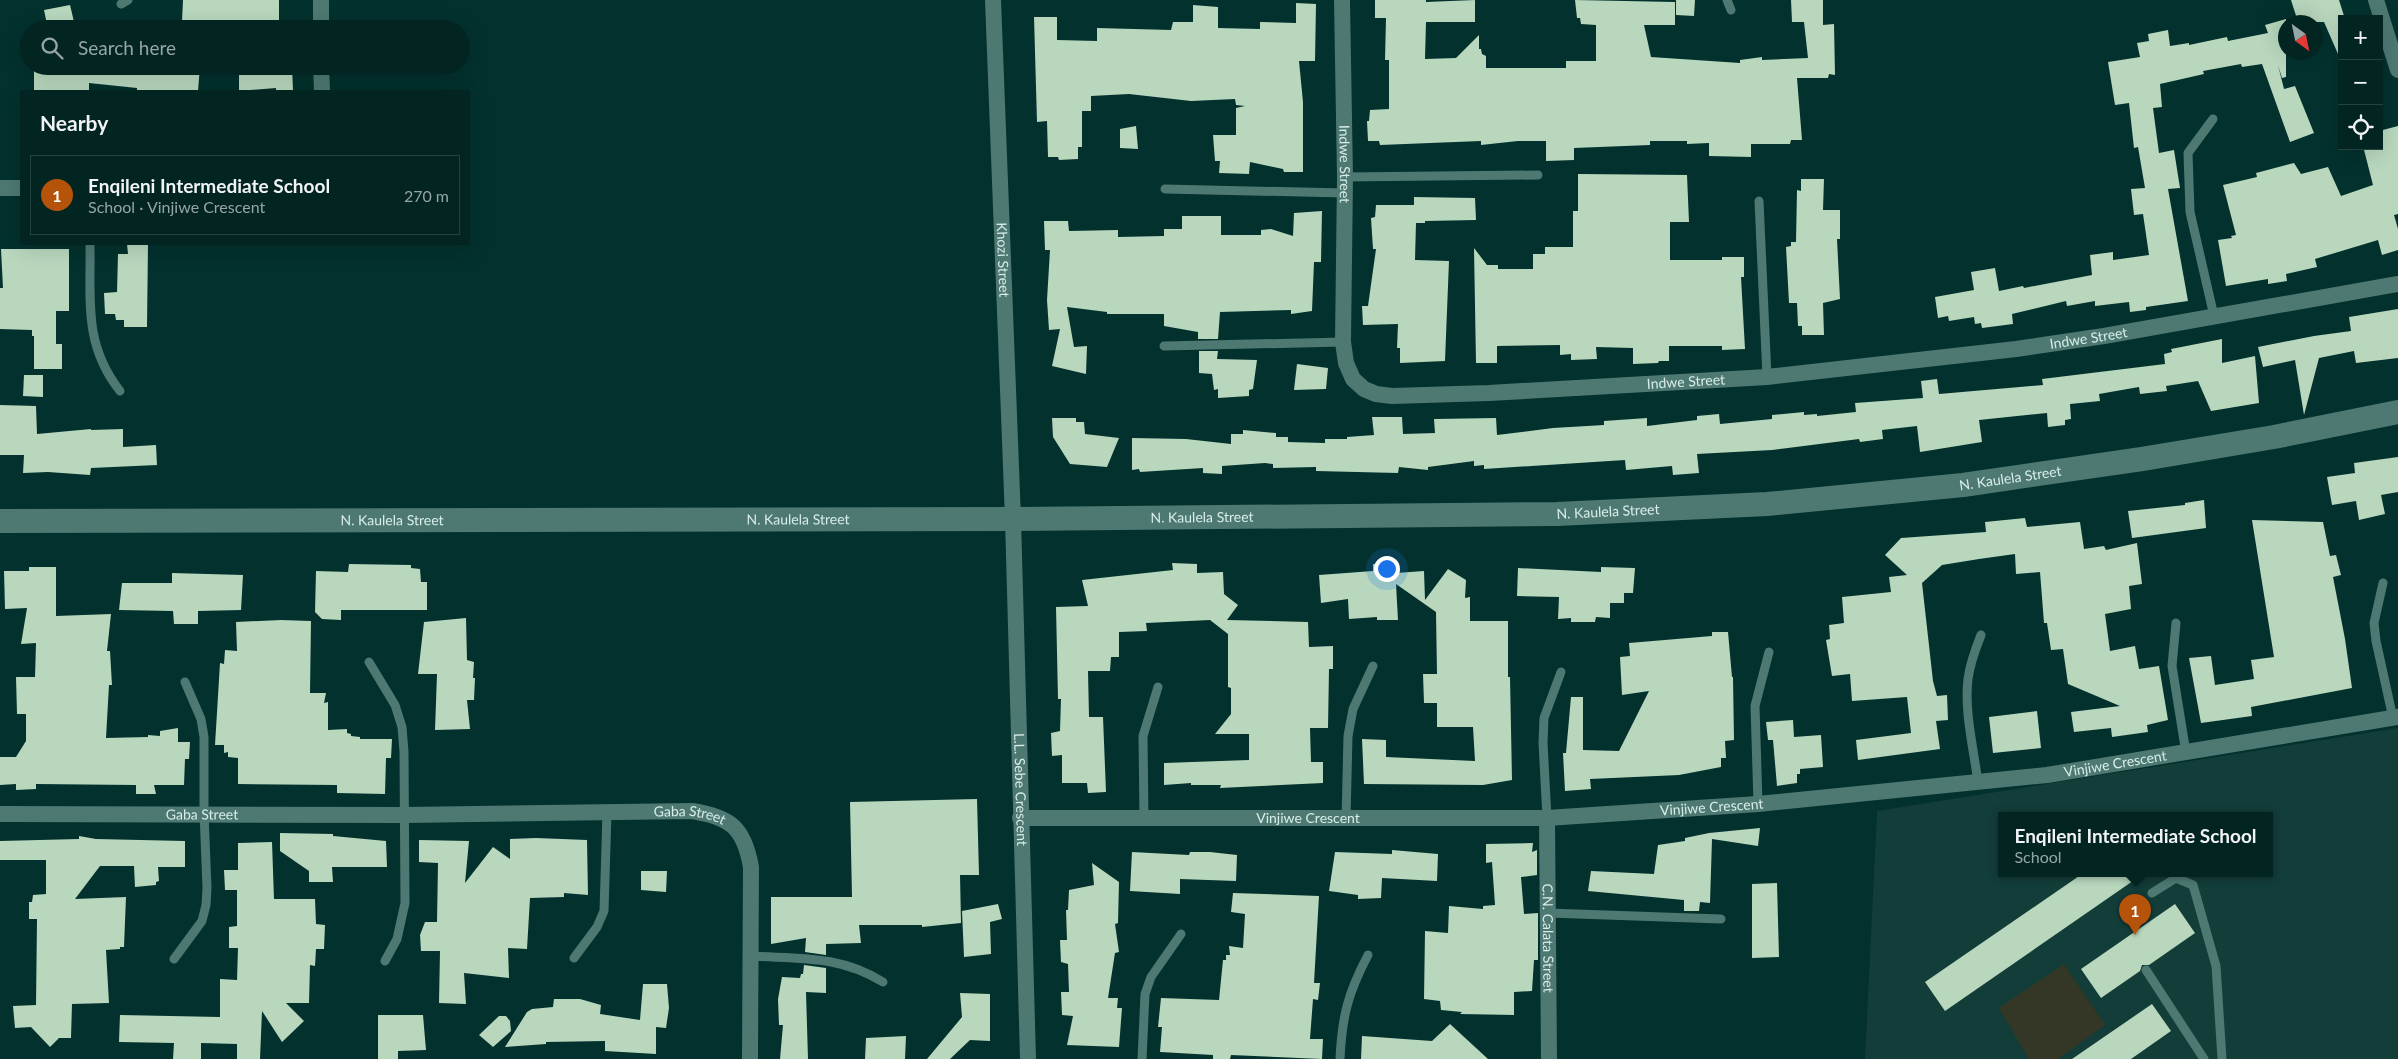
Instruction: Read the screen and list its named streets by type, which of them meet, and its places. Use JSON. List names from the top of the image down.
{
  "streets": {
    "street": [
      "Indwe Street",
      "Khozi Street",
      "N. Kaulela Street",
      "Vinjiwe Crescent",
      "L.L. Sebe Crescent",
      "Gaba Street",
      "C.N. Calata Street"
    ]
  },
  "crossings": [
    ["Khozi Street", "N. Kaulela Street"],
    ["Khozi Street", "L.L. Sebe Crescent"],
    ["N. Kaulela Street", "L.L. Sebe Crescent"],
    ["Vinjiwe Crescent", "L.L. Sebe Crescent"],
    ["Vinjiwe Crescent", "C.N. Calata Street"]
  ],
  "north": "bottom right",
  "page": {
    "map_buttons": ["+", "−"],
    "search": "Search here",
    "heading": "Nearby",
    "list": [
      {
        "mark": "1",
        "name": "Enqileni Intermediate School",
        "note": "School · Vinjiwe Crescent",
        "value": "270 m"
      }
    ],
    "popup": ["Enqileni Intermediate School", "School"],
    "pins": "1"
  }
}
